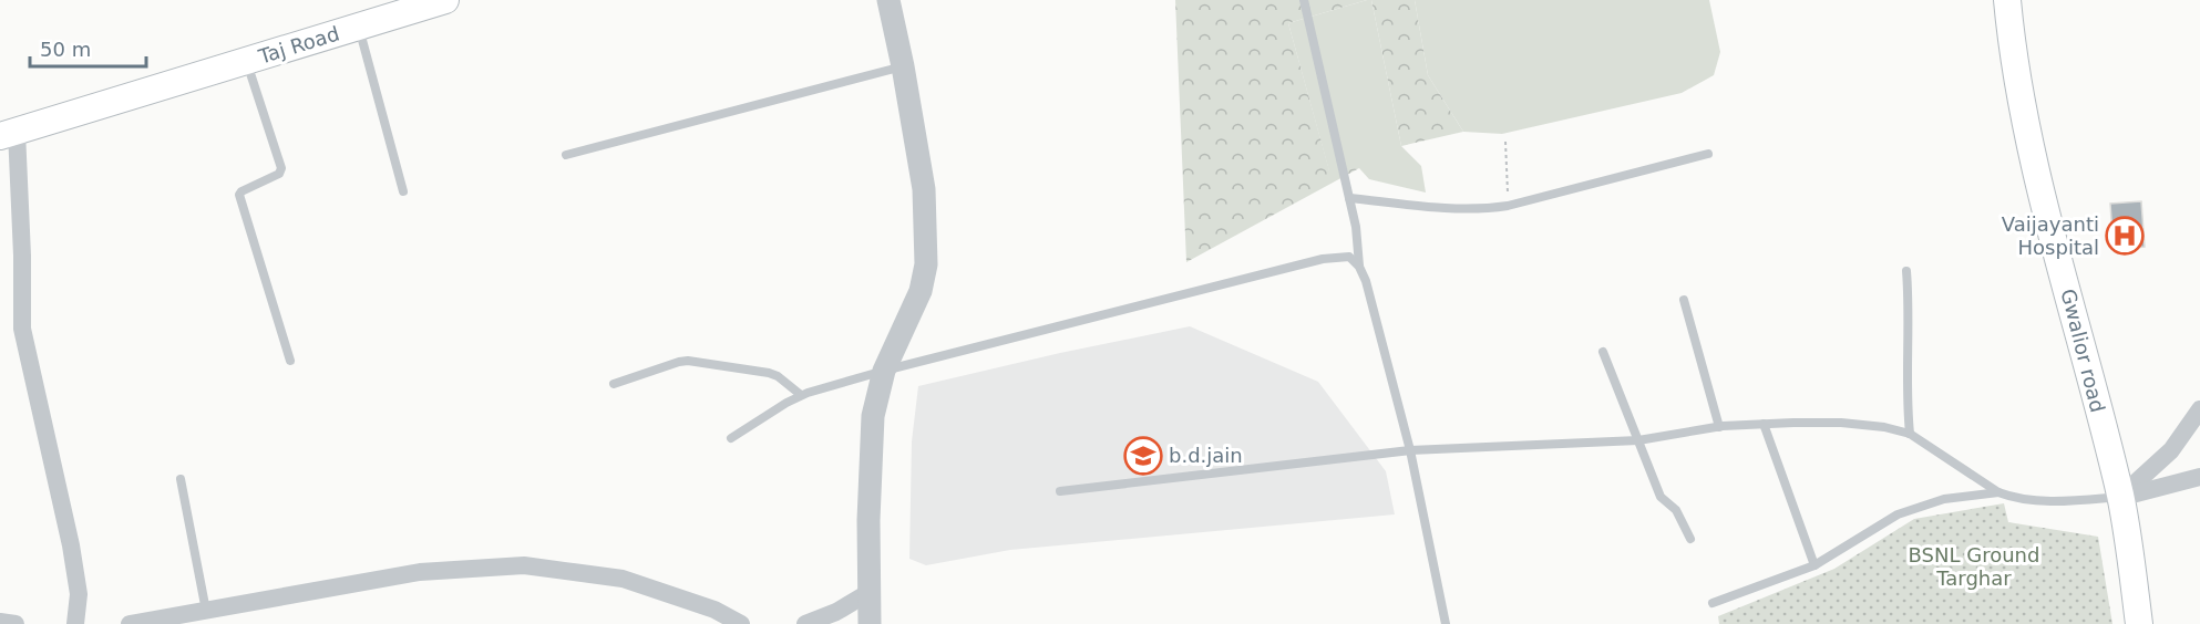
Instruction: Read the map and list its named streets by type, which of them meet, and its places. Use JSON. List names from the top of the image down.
{
  "streets": {
    "main road": ["Taj Road", "Gwalior road"]
  },
  "parks": ["BSNL Ground Targhar"],
  "places": {
    "hospital": ["Vaijayanti Hospital"],
    "school or university": ["b.d.jain"]
  },
  "scale_bar": "50 m"
}
